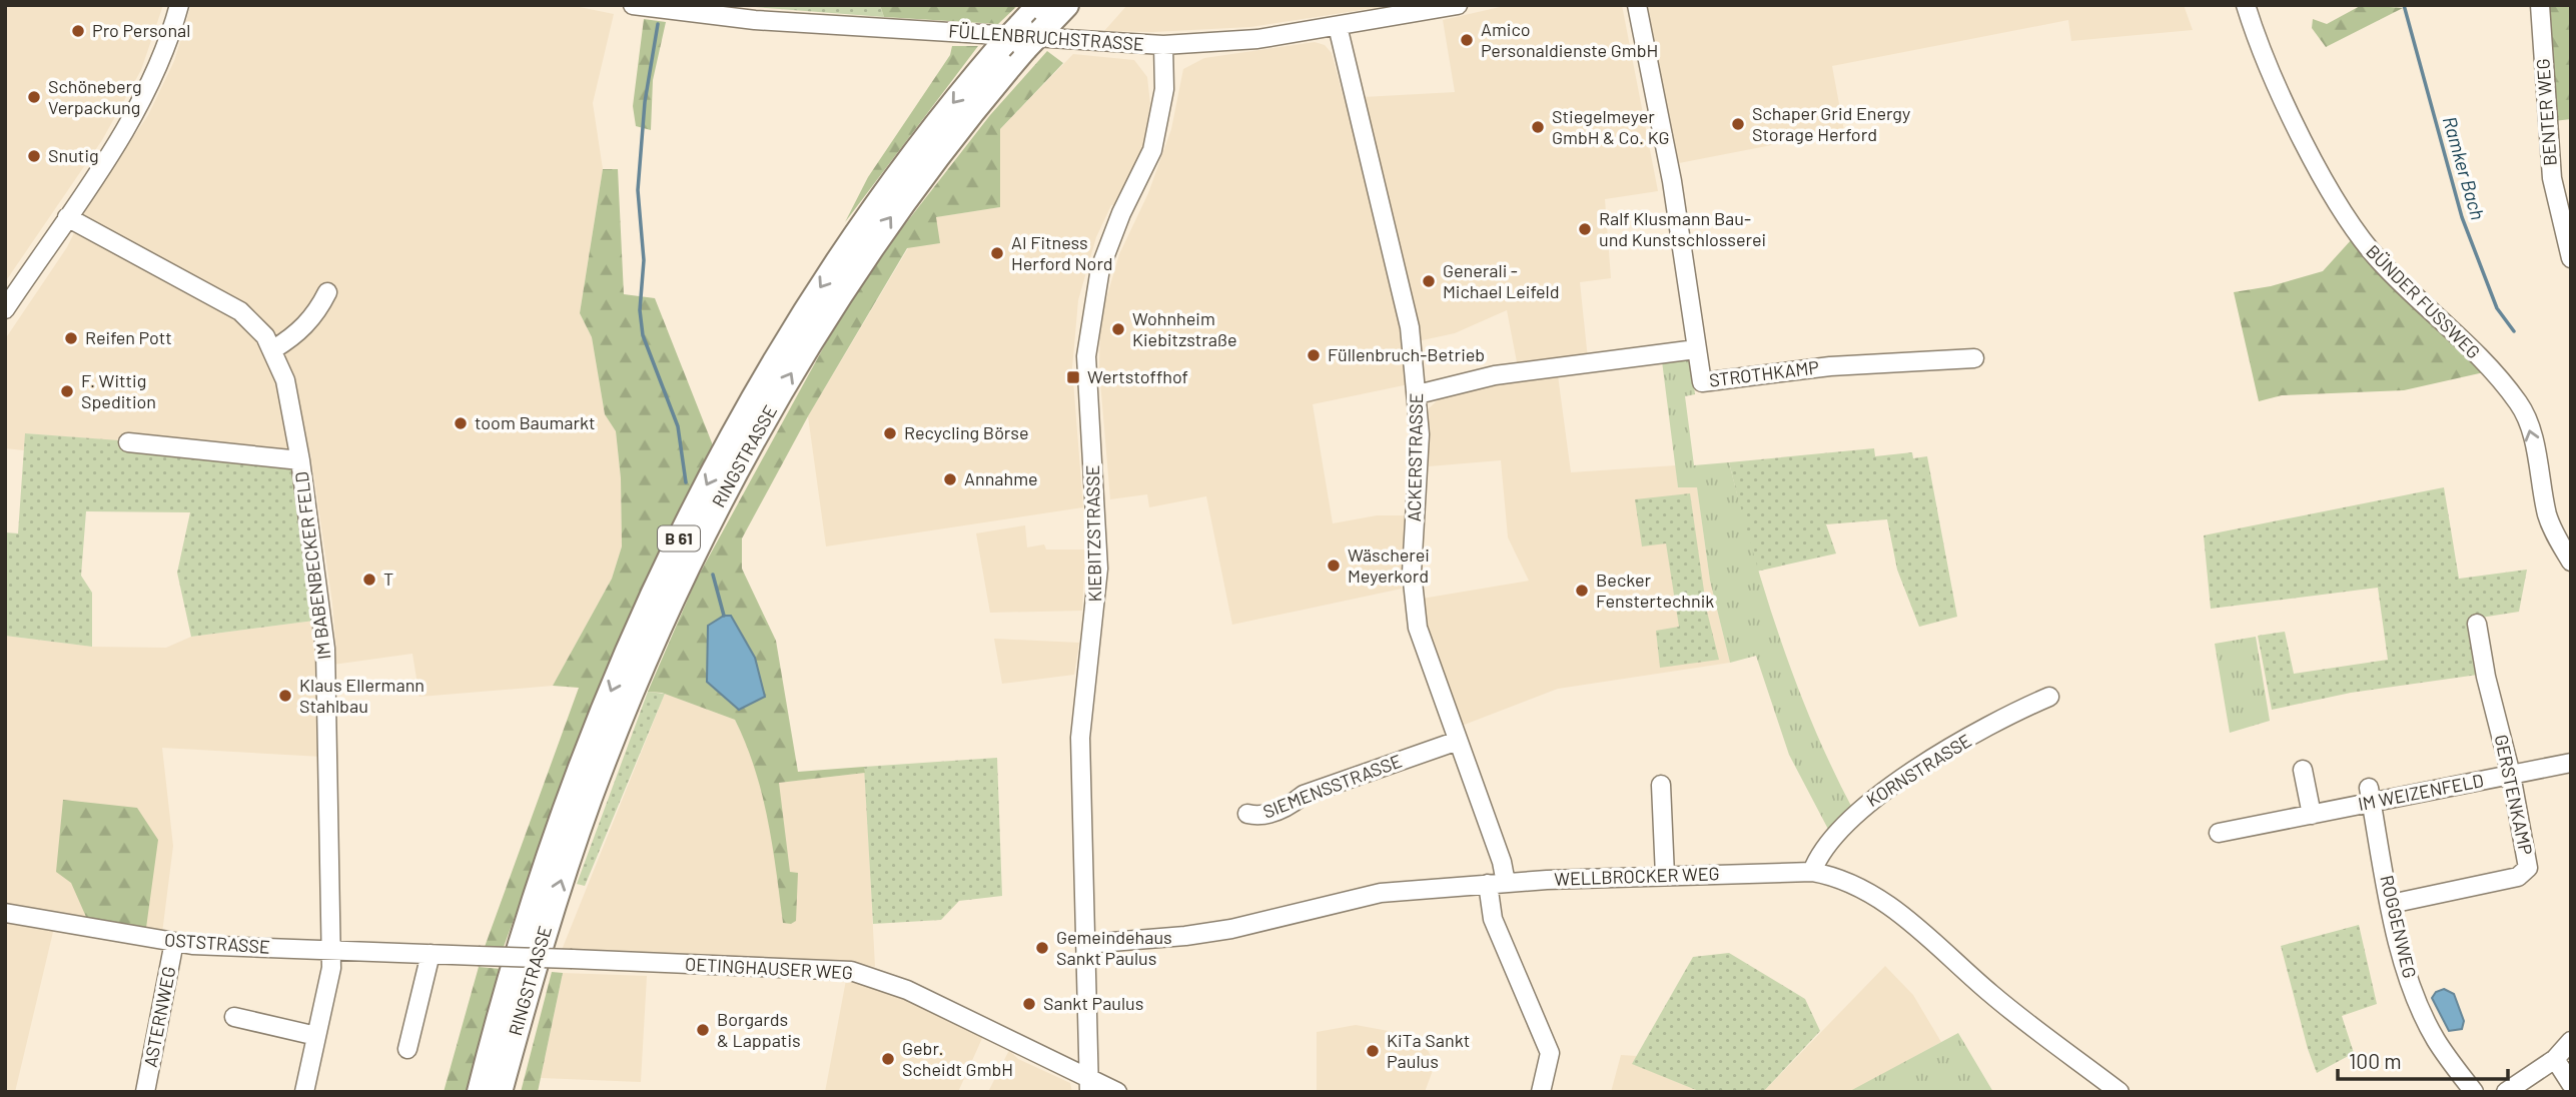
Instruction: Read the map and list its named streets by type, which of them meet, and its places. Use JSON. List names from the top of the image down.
{
  "streets": {
    "highway": ["RINGSTRASSE", "B 61"],
    "street": [
      "FÜLLENBRUCHSTRASSE",
      "BENTER WEG",
      "BÜNDER FUSSWEG",
      "STROTHKAMP",
      "ACKERSTRASSE",
      "KIEBITZSTRASSE",
      "IM BABENBECKER FELD",
      "KORNSTRASSE",
      "SIEMENSSTRASSE",
      "IM WEIZENFELD",
      "GERSTENKAMP",
      "WELLBROCKER WEG",
      "ROGGENWEG",
      "OSTSTRASSE",
      "OETINGHAUSER WEG",
      "ASTERNWEG"
    ]
  },
  "crossings": [
    ["FÜLLENBRUCHSTRASSE", "ACKERSTRASSE"],
    ["FÜLLENBRUCHSTRASSE", "KIEBITZSTRASSE"],
    ["STROTHKAMP", "ACKERSTRASSE"],
    ["ACKERSTRASSE", "SIEMENSSTRASSE"],
    ["ACKERSTRASSE", "WELLBROCKER WEG"],
    ["KIEBITZSTRASSE", "WELLBROCKER WEG"],
    ["KIEBITZSTRASSE", "OETINGHAUSER WEG"],
    ["IM BABENBECKER FELD", "OSTSTRASSE"],
    ["KORNSTRASSE", "WELLBROCKER WEG"],
    ["IM WEIZENFELD", "GERSTENKAMP"],
    ["IM WEIZENFELD", "ROGGENWEG"],
    ["GERSTENKAMP", "ROGGENWEG"],
    ["OSTSTRASSE", "OETINGHAUSER WEG"],
    ["OSTSTRASSE", "ASTERNWEG"]
  ],
  "one_way": ["BÜNDER FUSSWEG"],
  "water": ["Ramker Bach"],
  "places": {
    "other": [
      "Pro Personal",
      "Amico Personaldienste GmbH",
      "Schöneberg Verpackung",
      "Schaper Grid Energy Storage Herford",
      "Stiegelmeyer GmbH & Co. KG",
      "Snutig",
      "Ralf Klusmann Bau- und Kunstschlosserei",
      "AI Fitness Herford Nord",
      "Generali - Michael Leifeld",
      "Wohnheim Kiebitzstraße",
      "Reifen Pott",
      "Füllenbruch-Betrieb",
      "F. Wittig Spedition",
      "toom Baumarkt",
      "Recycling Börse",
      "Annahme",
      "Wäscherei Meyerkord",
      "T",
      "Becker Fenstertechnik",
      "Klaus Ellermann Stahlbau",
      "Gemeindehaus Sankt Paulus",
      "Sankt Paulus",
      "Borgards & Lappatis",
      "KiTa Sankt Paulus",
      "Gebr. Scheidt GmbH"
    ],
    "transit": ["Wertstoffhof"]
  },
  "scale_bar": "100 m"
}
